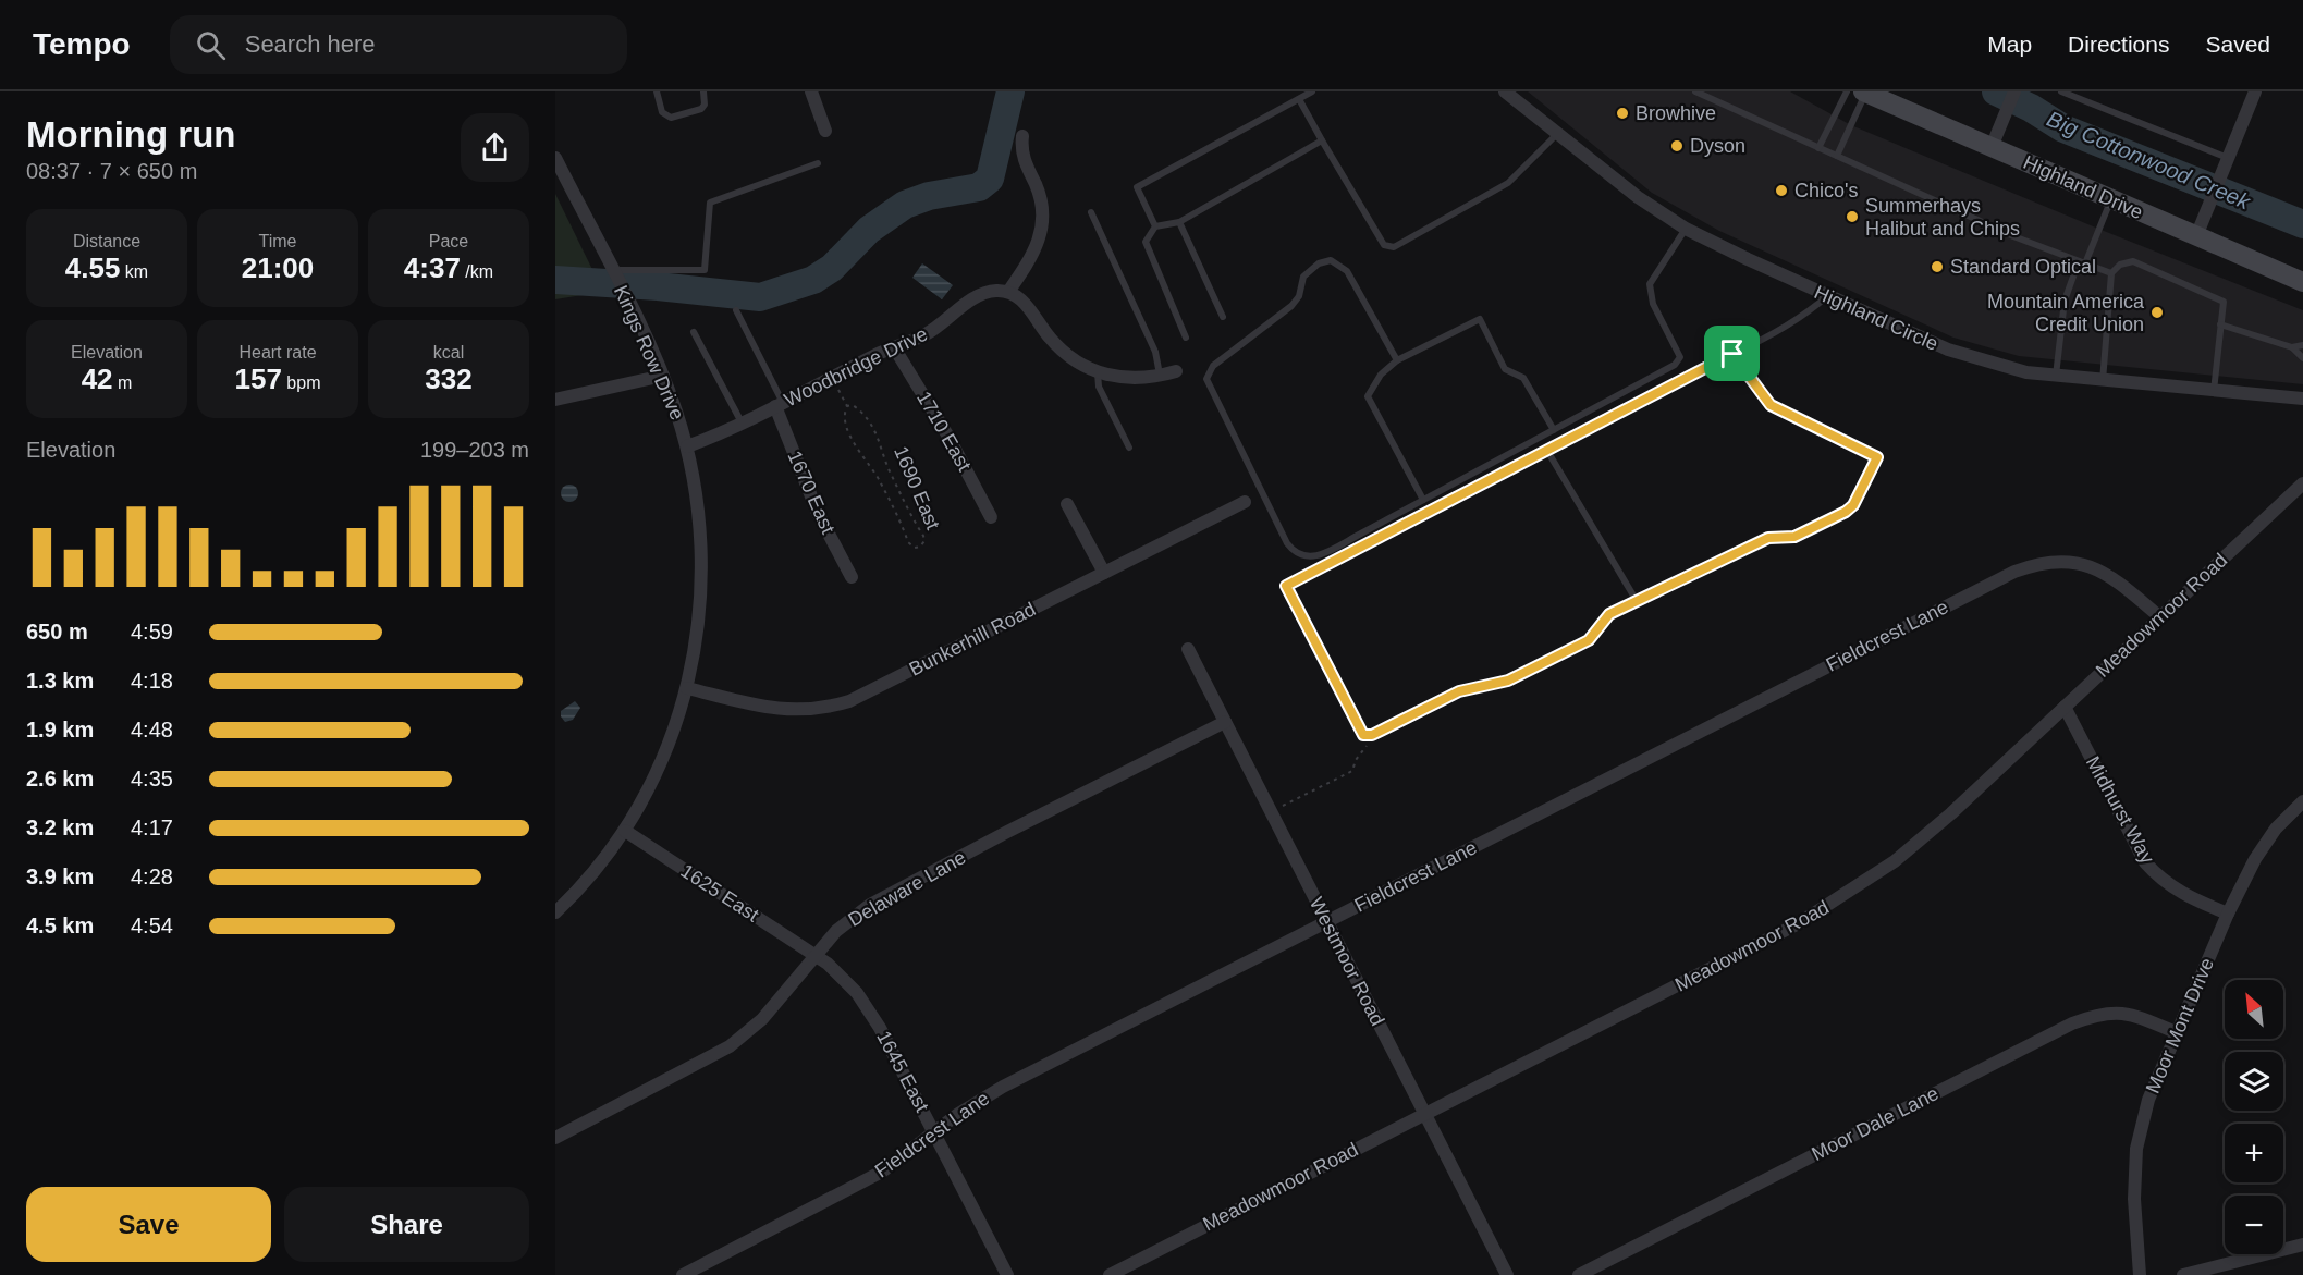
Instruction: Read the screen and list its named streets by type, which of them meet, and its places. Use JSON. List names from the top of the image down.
{
  "streets": {
    "main road": ["Highland Drive"],
    "street": [
      "Highland Circle",
      "Kings Row Drive",
      "Woodbridge Drive",
      "1710 East",
      "1670 East",
      "Meadowmoor Road",
      "Fieldcrest Lane",
      "Bunkerhill Road",
      "Midhurst Way",
      "Delaware Lane",
      "1625 East",
      "Westmoor Road",
      "Moor Mont Drive",
      "1645 East",
      "Moor Dale Lane"
    ],
    "path": ["1690 East"]
  },
  "crossings": [
    ["Kings Row Drive", "Woodbridge Drive"],
    ["Kings Row Drive", "Bunkerhill Road"],
    ["Kings Row Drive", "1625 East"],
    ["Woodbridge Drive", "1710 East"],
    ["Woodbridge Drive", "1670 East"],
    ["Meadowmoor Road", "Fieldcrest Lane"],
    ["Meadowmoor Road", "Midhurst Way"],
    ["Meadowmoor Road", "Westmoor Road"],
    ["Fieldcrest Lane", "Westmoor Road"],
    ["Fieldcrest Lane", "1645 East"],
    ["Midhurst Way", "Moor Mont Drive"],
    ["Delaware Lane", "1625 East"],
    ["Delaware Lane", "Westmoor Road"],
    ["Delaware Lane", "1645 East"],
    ["1625 East", "1645 East"],
    ["Moor Mont Drive", "Moor Dale Lane"]
  ],
  "water": ["Big Cottonwood Creek"],
  "places": [
    "Browhive",
    "Dyson",
    "Chico's",
    "Summerhays Halibut and Chips",
    "Standard Optical",
    "Mountain America Credit Union"
  ],
  "north": "top left",
  "page": {
    "header": "Tempo",
    "search": "Search here",
    "nav": ["Map", "Directions", "Saved"],
    "heading": ["Morning run", "08:37 · 7 × 650 m"],
    "stats": [
      ["Distance", "4.55 km"],
      ["Time", "21:00"],
      ["Pace", "4:37 /km"],
      ["Elevation", "42 m"],
      ["Heart rate", "157 bpm"],
      ["kcal", "332"]
    ],
    "chart": ["Elevation", "199–203 m"],
    "list": [
      {
        "name": "650 m",
        "note": "4:59"
      },
      {
        "name": "1.3 km",
        "note": "4:18"
      },
      {
        "name": "1.9 km",
        "note": "4:48"
      },
      {
        "name": "2.6 km",
        "note": "4:35"
      },
      {
        "name": "3.2 km",
        "note": "4:17"
      },
      {
        "name": "3.9 km",
        "note": "4:28"
      },
      {
        "name": "4.5 km",
        "note": "4:54"
      }
    ],
    "map_buttons": ["+", "−"],
    "buttons": ["Save", "Share"]
  }
}
